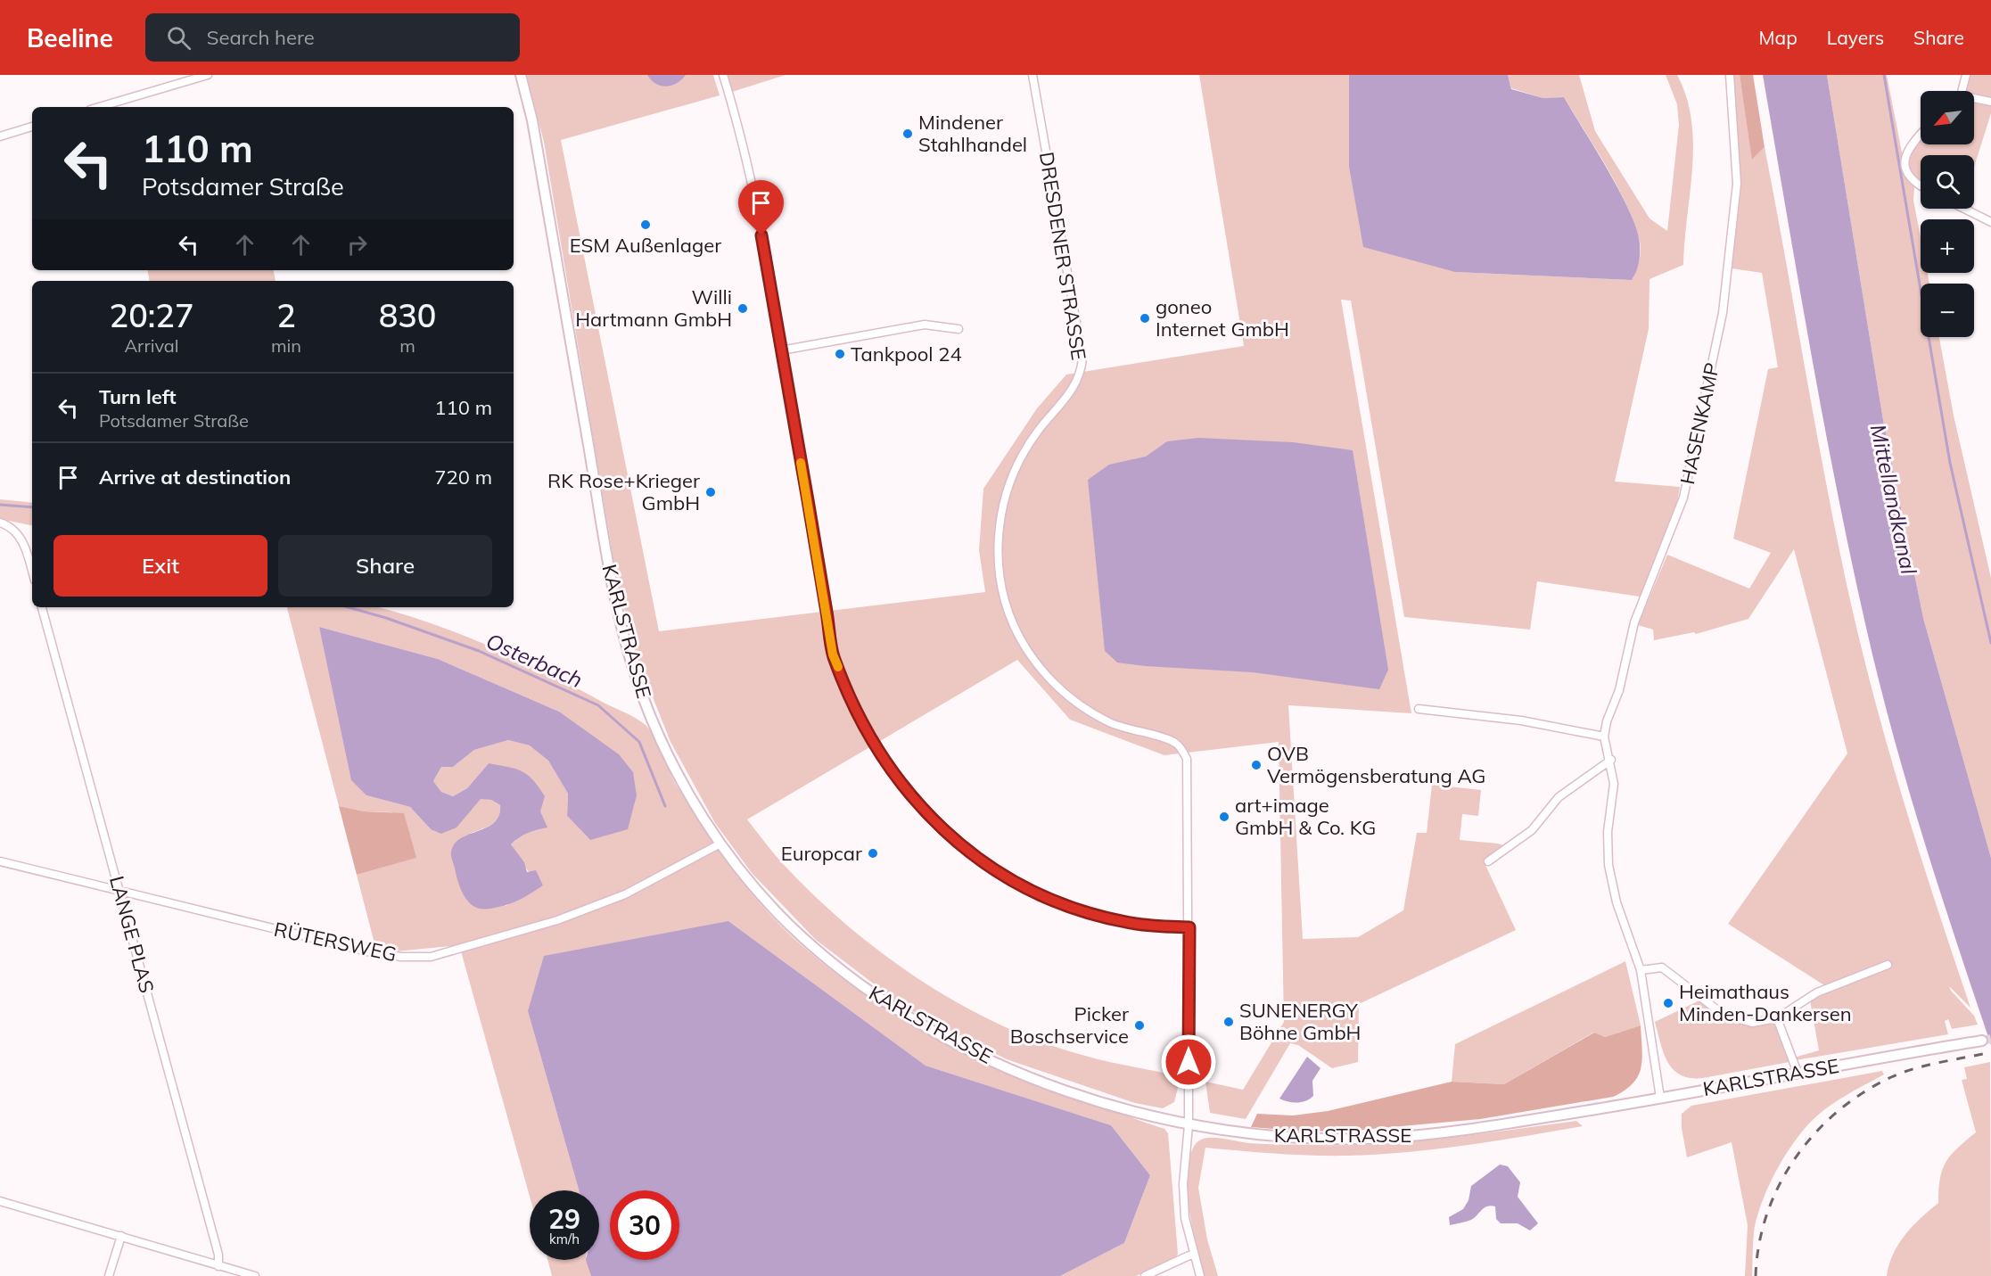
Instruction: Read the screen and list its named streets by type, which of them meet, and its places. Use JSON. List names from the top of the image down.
{
  "streets": {
    "street": [
      "DRESDENER STRASSE",
      "HASENKAMP",
      "KARLSTRASSE",
      "LANGE PLAS",
      "RÜTERSWEG"
    ]
  },
  "crossings": [
    ["DRESDENER STRASSE", "KARLSTRASSE"],
    ["KARLSTRASSE", "RÜTERSWEG"],
    ["LANGE PLAS", "RÜTERSWEG"]
  ],
  "water": ["Mittellandkanal", "Osterbach"],
  "places": [
    "Mindener Stahlhandel",
    "ESM Außenlager",
    "Willi Hartmann GmbH",
    "goneo Internet GmbH",
    "Tankpool 24",
    "RK Rose+Krieger GmbH",
    "OVB Vermögensberatung AG",
    "art+image GmbH & Co. KG",
    "Europcar",
    "Heimathaus Minden-Dankersen",
    "SUNENERGY Böhne GmbH",
    "Picker Boschservice"
  ],
  "north": "bottom left",
  "page": {
    "header": "Beeline",
    "search": "Search here",
    "nav": ["Map", "Layers", "Share"],
    "map_buttons": ["+", "−"],
    "turn": ["110 m", "Potsdamer Straße"],
    "eta": [
      "20:27",
      "Arrival",
      "2",
      "min",
      "830",
      "m"
    ],
    "list": [
      {
        "name": "Turn left",
        "note": "Potsdamer Straße",
        "value": "110 m"
      },
      {
        "name": "Arrive at destination",
        "value": "720 m"
      }
    ],
    "buttons": ["Exit", "Share"],
    "speed": "29 km/h",
    "limit": "30"
  }
}
